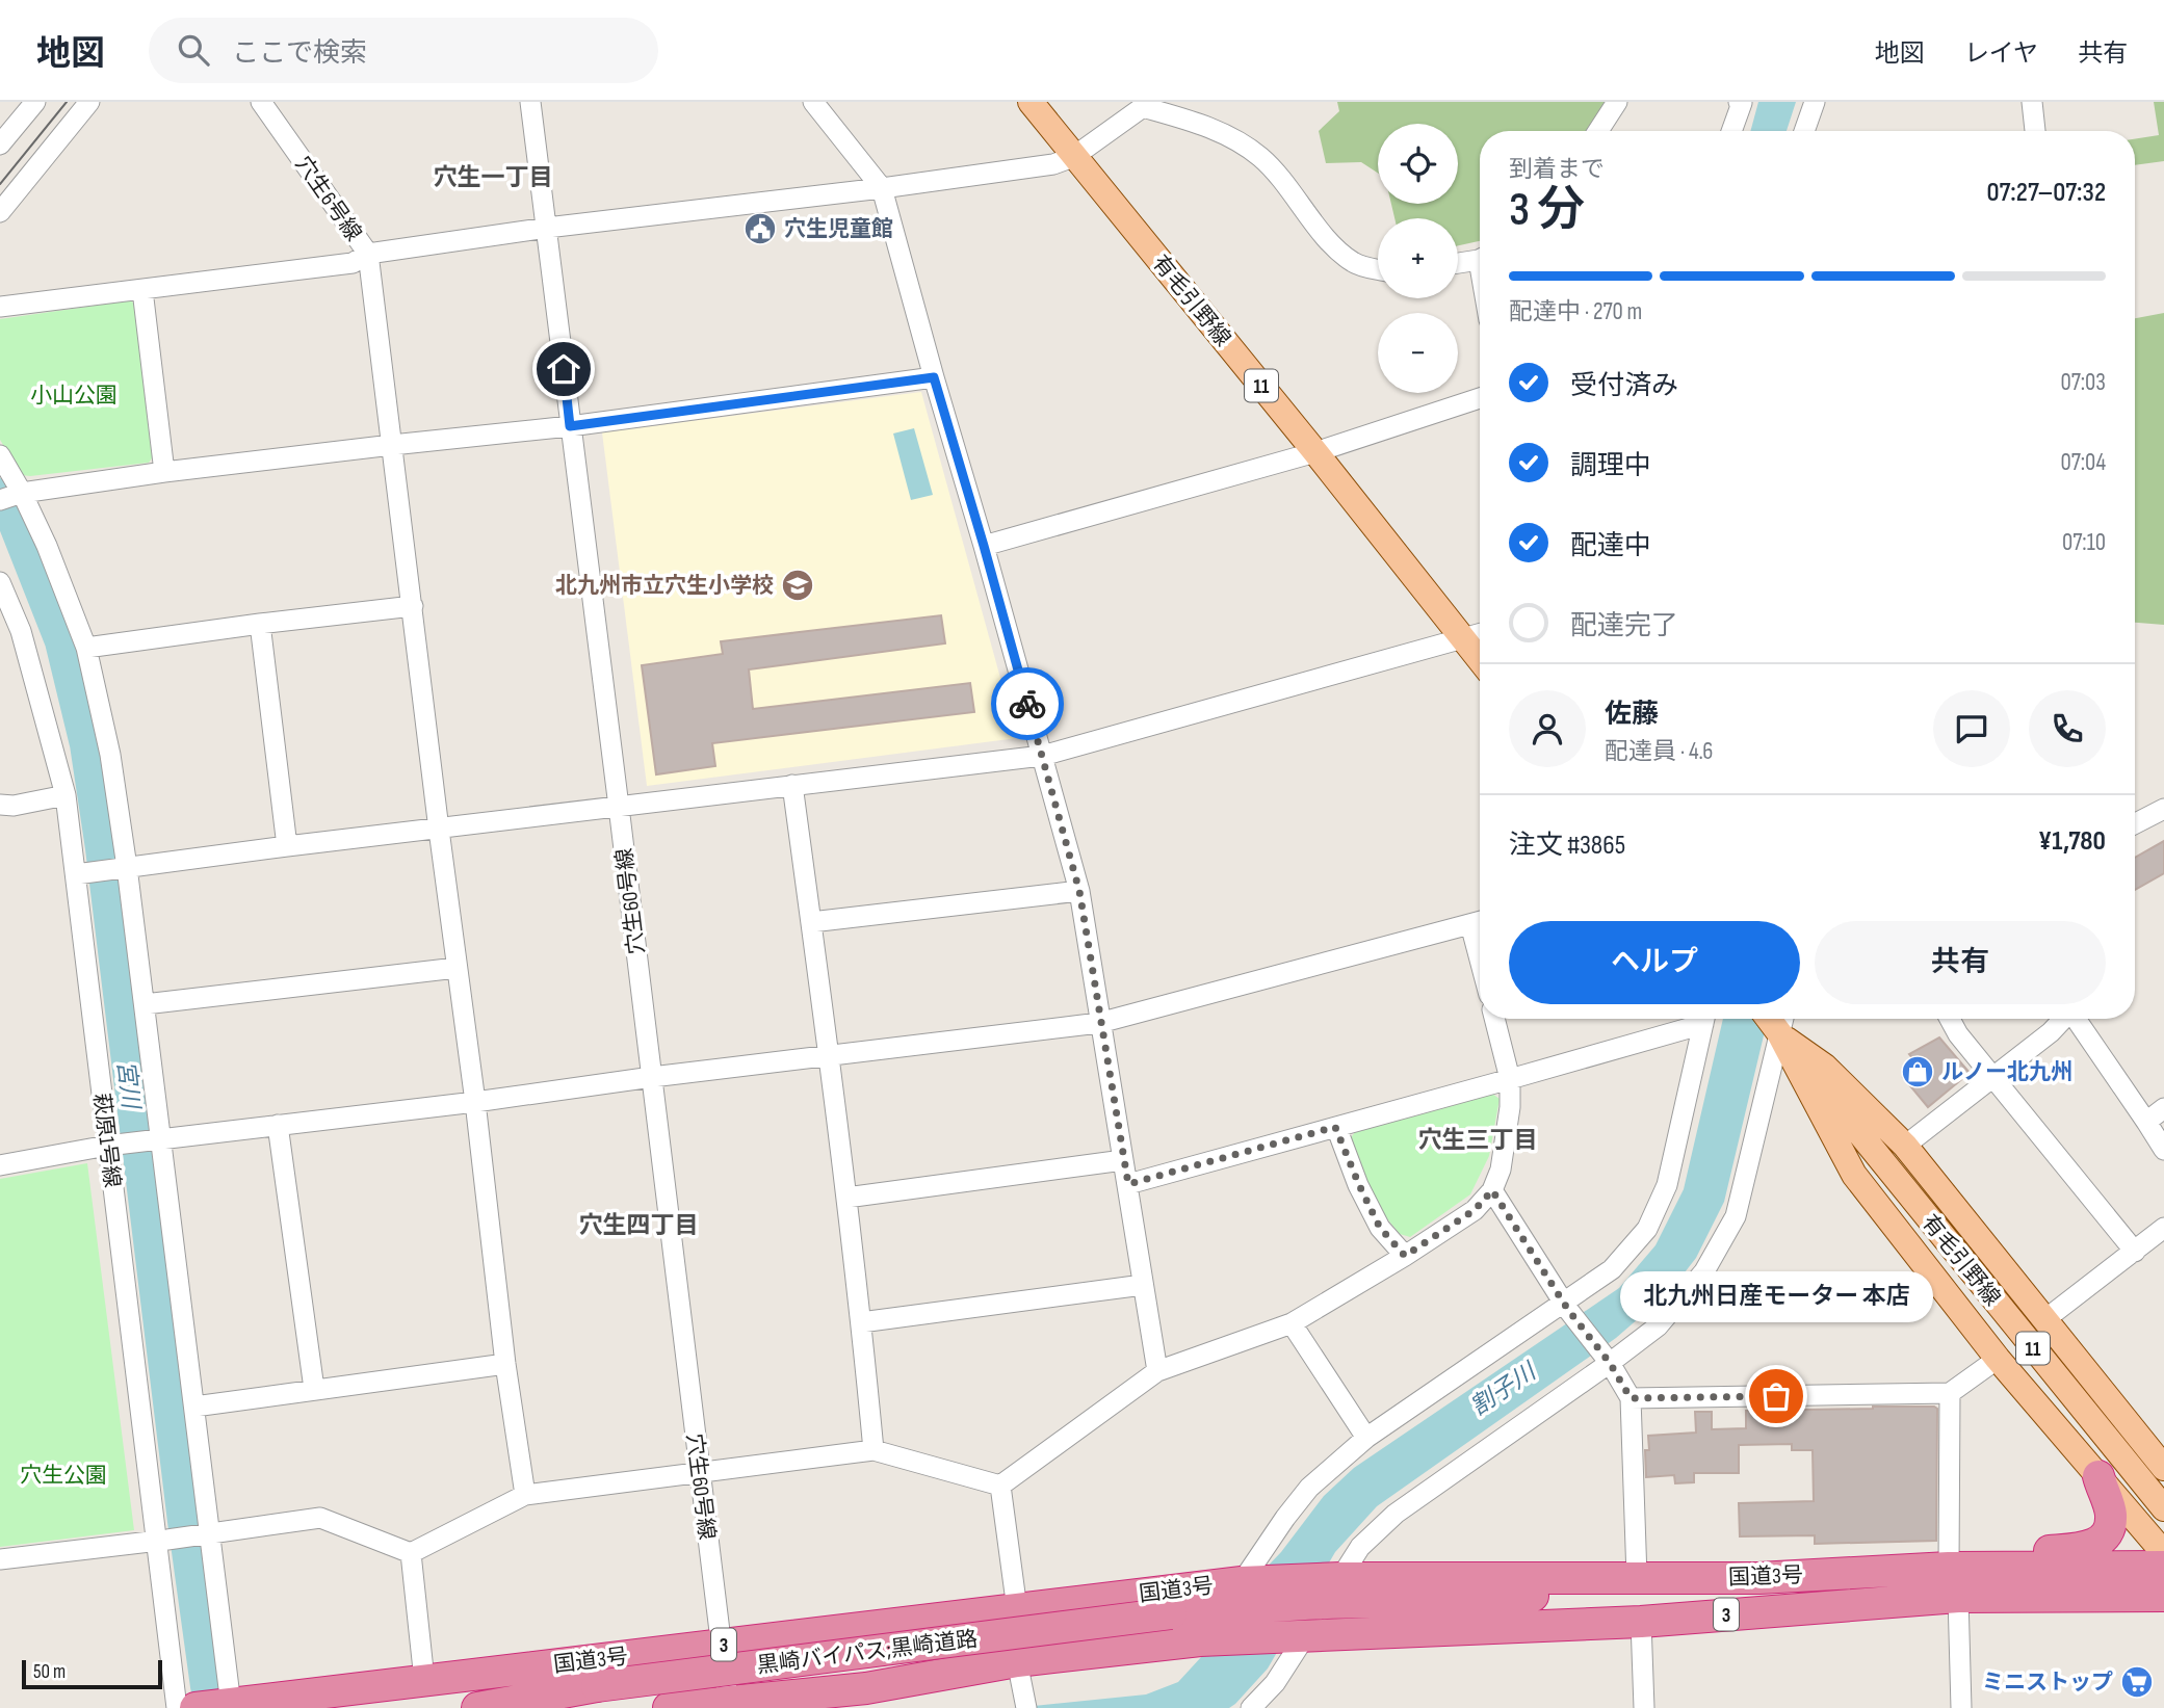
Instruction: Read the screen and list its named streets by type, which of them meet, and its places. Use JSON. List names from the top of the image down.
{
  "streets": {
    "highway": ["国道3号", "3", "黒崎バイパス;黒崎道路"],
    "main road": ["有毛引野線", "11"],
    "street": ["穴生6号線", "穴生60号線", "萩原1号線"]
  },
  "crossings": [
    ["穴生6号線", "有毛引野線"],
    ["穴生6号線", "穴生60号線"],
    ["穴生60号線", "国道3号"],
    ["国道3号", "3"],
    ["国道3号", "黒崎バイパス;黒崎道路"],
    ["3", "黒崎バイパス;黒崎道路"]
  ],
  "districts": ["穴生一丁目", "穴生三丁目", "穴生四丁目"],
  "water": ["宮川", "割子川"],
  "parks": ["小山公園", "穴生公園"],
  "places": {
    "public building": ["穴生児童館"],
    "school or university": ["北九州市立穴生小学校"],
    "shop": ["ルノー北九州"],
    "other": ["北九州日産モーター 本店"],
    "supermarket": ["ミニストップ"]
  },
  "scale_bar": "50 m",
  "page": {
    "header": "地図",
    "search": "ここで検索",
    "nav": ["地図", "レイヤ", "共有"],
    "map_buttons": ["+", "−"],
    "heading": ["3 分", "到着まで", "07:27–07:32"],
    "panel": [
      "佐藤",
      "配達員 · 4.6",
      "注文 #3865",
      "¥1,780"
    ],
    "bar": "配達中 · 270 m",
    "list": [
      ["受付済み", "07:03"],
      ["調理中", "07:04"],
      ["配達中", "07:10"],
      "配達完了"
    ],
    "buttons": ["ヘルプ", "共有"],
    "bubble": "北九州日産モーター 本店",
    "scale": "50 m"
  }
}
